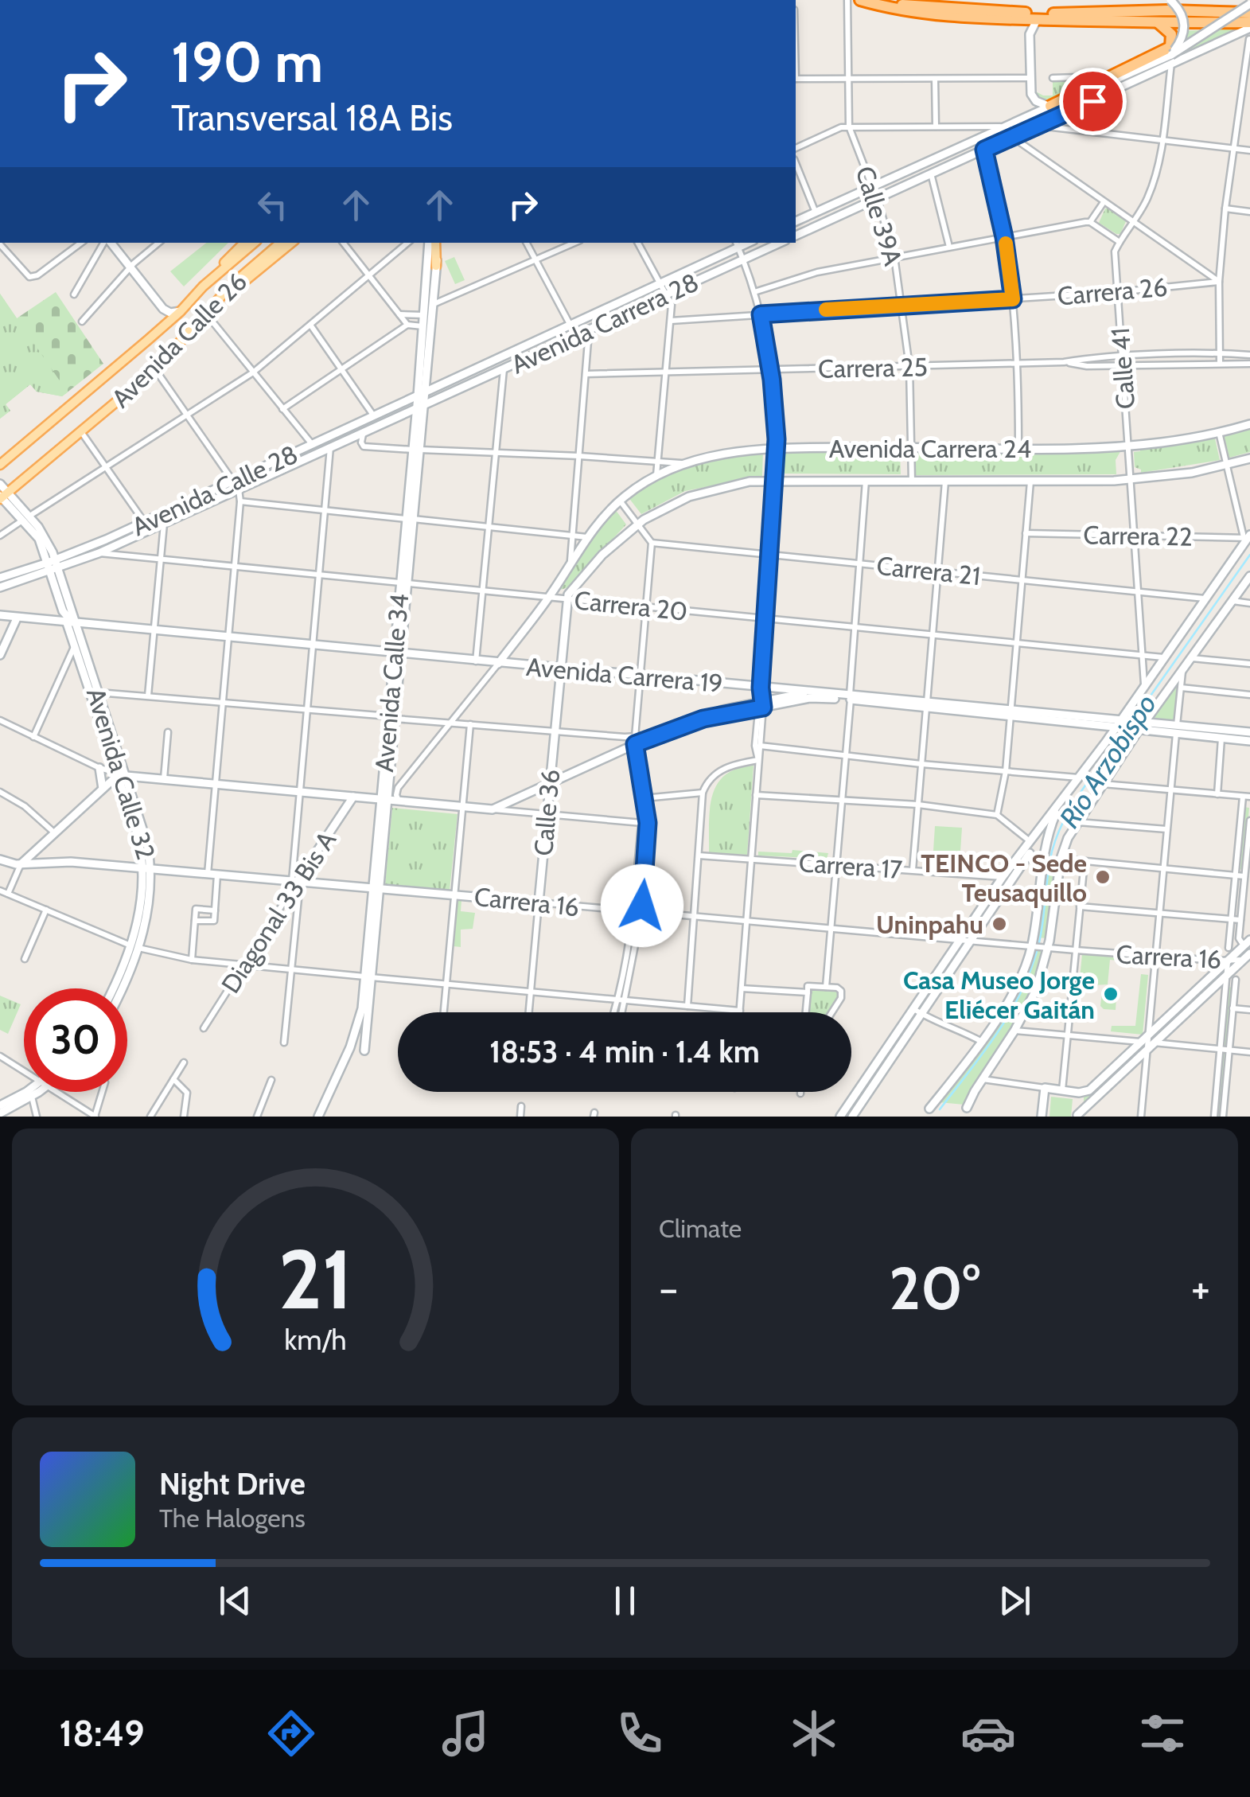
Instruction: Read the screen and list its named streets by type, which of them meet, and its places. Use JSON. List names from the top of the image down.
{
  "streets": {
    "main road": [
      "Avenida Carrera 28",
      "Avenida Calle 26",
      "Avenida Carrera 24",
      "Avenida Calle 28",
      "Avenida Carrera 19",
      "Avenida Calle 34",
      "Avenida Calle 32",
      "Calle 36",
      "Carrera 16",
      "Diagonal 33 Bis A"
    ],
    "street": [
      "Calle 39A",
      "Carrera 26",
      "Carrera 25",
      "Calle 41",
      "Carrera 22",
      "Carrera 21",
      "Carrera 20",
      "Carrera 17"
    ]
  },
  "crossings": [
    ["Calle 39A", "Carrera 26"],
    ["Calle 39A", "Carrera 25"],
    ["Calle 39A", "Avenida Carrera 24"],
    ["Carrera 26", "Calle 41"],
    ["Avenida Carrera 28", "Avenida Calle 28"],
    ["Avenida Carrera 28", "Avenida Calle 34"],
    ["Avenida Calle 26", "Avenida Calle 32"],
    ["Carrera 25", "Calle 41"],
    ["Calle 41", "Avenida Carrera 24"],
    ["Calle 41", "Carrera 22"],
    ["Calle 41", "Carrera 21"],
    ["Calle 41", "Carrera 20"],
    ["Avenida Carrera 24", "Carrera 20"],
    ["Avenida Carrera 24", "Avenida Carrera 19"],
    ["Avenida Carrera 24", "Calle 36"],
    ["Avenida Calle 28", "Carrera 20"],
    ["Avenida Calle 28", "Avenida Calle 34"],
    ["Avenida Calle 28", "Avenida Calle 32"],
    ["Carrera 20", "Avenida Calle 34"],
    ["Carrera 20", "Calle 36"],
    ["Avenida Carrera 19", "Avenida Calle 34"],
    ["Avenida Carrera 19", "Avenida Calle 32"],
    ["Avenida Carrera 19", "Calle 36"],
    ["Avenida Calle 34", "Carrera 16"],
    ["Avenida Calle 32", "Carrera 16"],
    ["Calle 36", "Carrera 16"],
    ["Carrera 16", "Diagonal 33 Bis A"]
  ],
  "water": ["Río Arzobispo"],
  "places": ["TEINCO - Sede Teusaquillo", "Uninpahu", "Casa Museo Jorge Eliécer Gaitán"],
  "page": {
    "turn": ["190 m", "Transversal 18A Bis"],
    "limit": "30",
    "trip": "18:53 · 4 min · 1.4 km",
    "tile": "Climate",
    "heat": ["−", "20°", "+"],
    "song": ["Night Drive", "The Halogens"],
    "tabs": "18:49",
    "gauge": ["21", "km/h"]
  }
}
